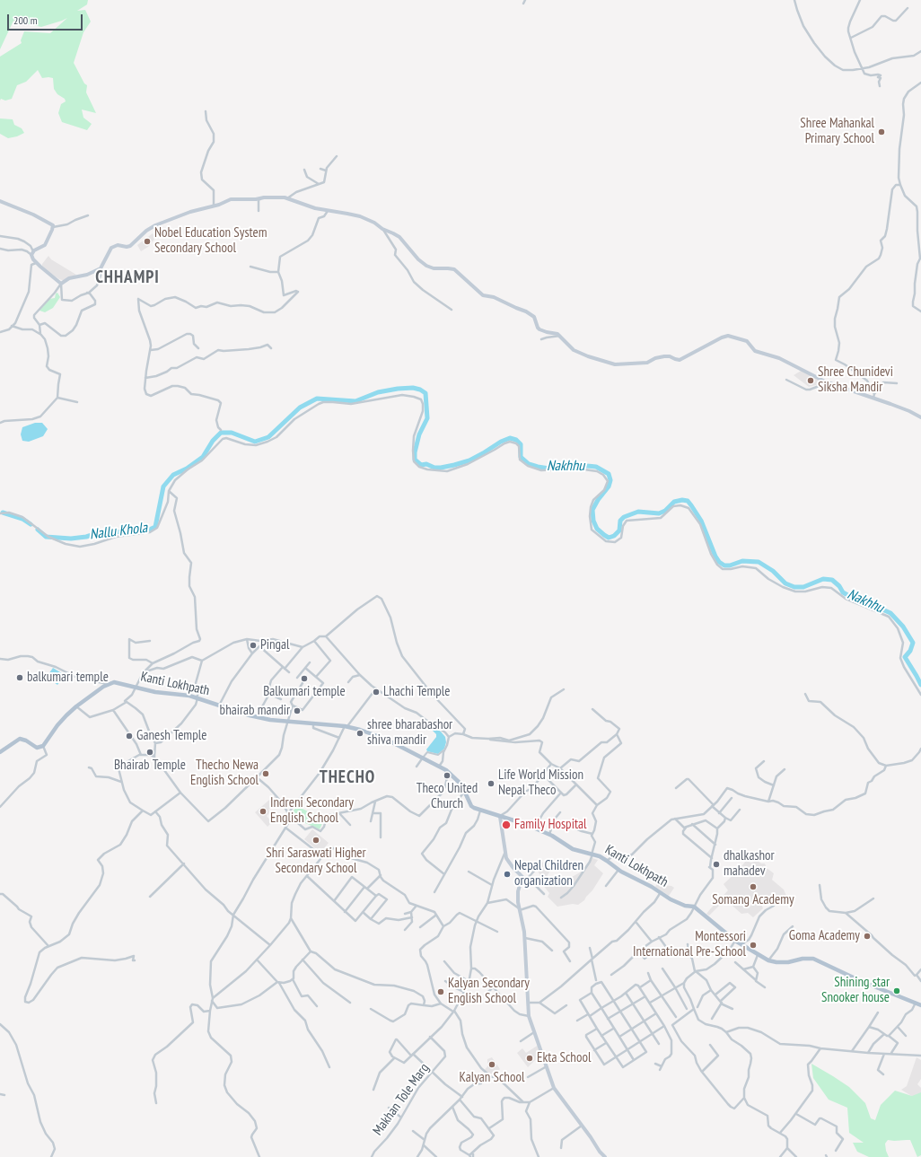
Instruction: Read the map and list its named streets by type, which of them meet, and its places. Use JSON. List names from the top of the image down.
{
  "streets": {
    "main road": ["Kanti Lokhpath"],
    "street": ["Makhan Tole Marg"]
  },
  "districts": ["CHHAMPI", "THECHO"],
  "water": ["Nakhhu", "Nallu Khola"],
  "places": [
    "Shree Mahankal Primary School",
    "Nobel Education System Secondary School",
    "Shree Chunidevi Siksha Mandir",
    "Pingal",
    "balkumari temple",
    "Balkumari temple",
    "Lhachi Temple",
    "bhairab mandir",
    "shree bharabashor shiva mandir",
    "Ganesh Temple",
    "Bhairab Temple",
    "Thecho Newa English School",
    "Theco United Church",
    "Life World Mission Nepal Theco",
    "Indreni Secondary English School",
    "Family Hospital",
    "Shri Saraswati Higher Secondary School",
    "dhalkashor mahadev",
    "Nepal Children organization",
    "Somang Academy",
    "Goma Academy",
    "Montessori International Pre-School",
    "Shining star Snooker house",
    "Kalyan Secondary English School",
    "Ekta School",
    "Kalyan School"
  ],
  "scale_bar": "200 m"
}
